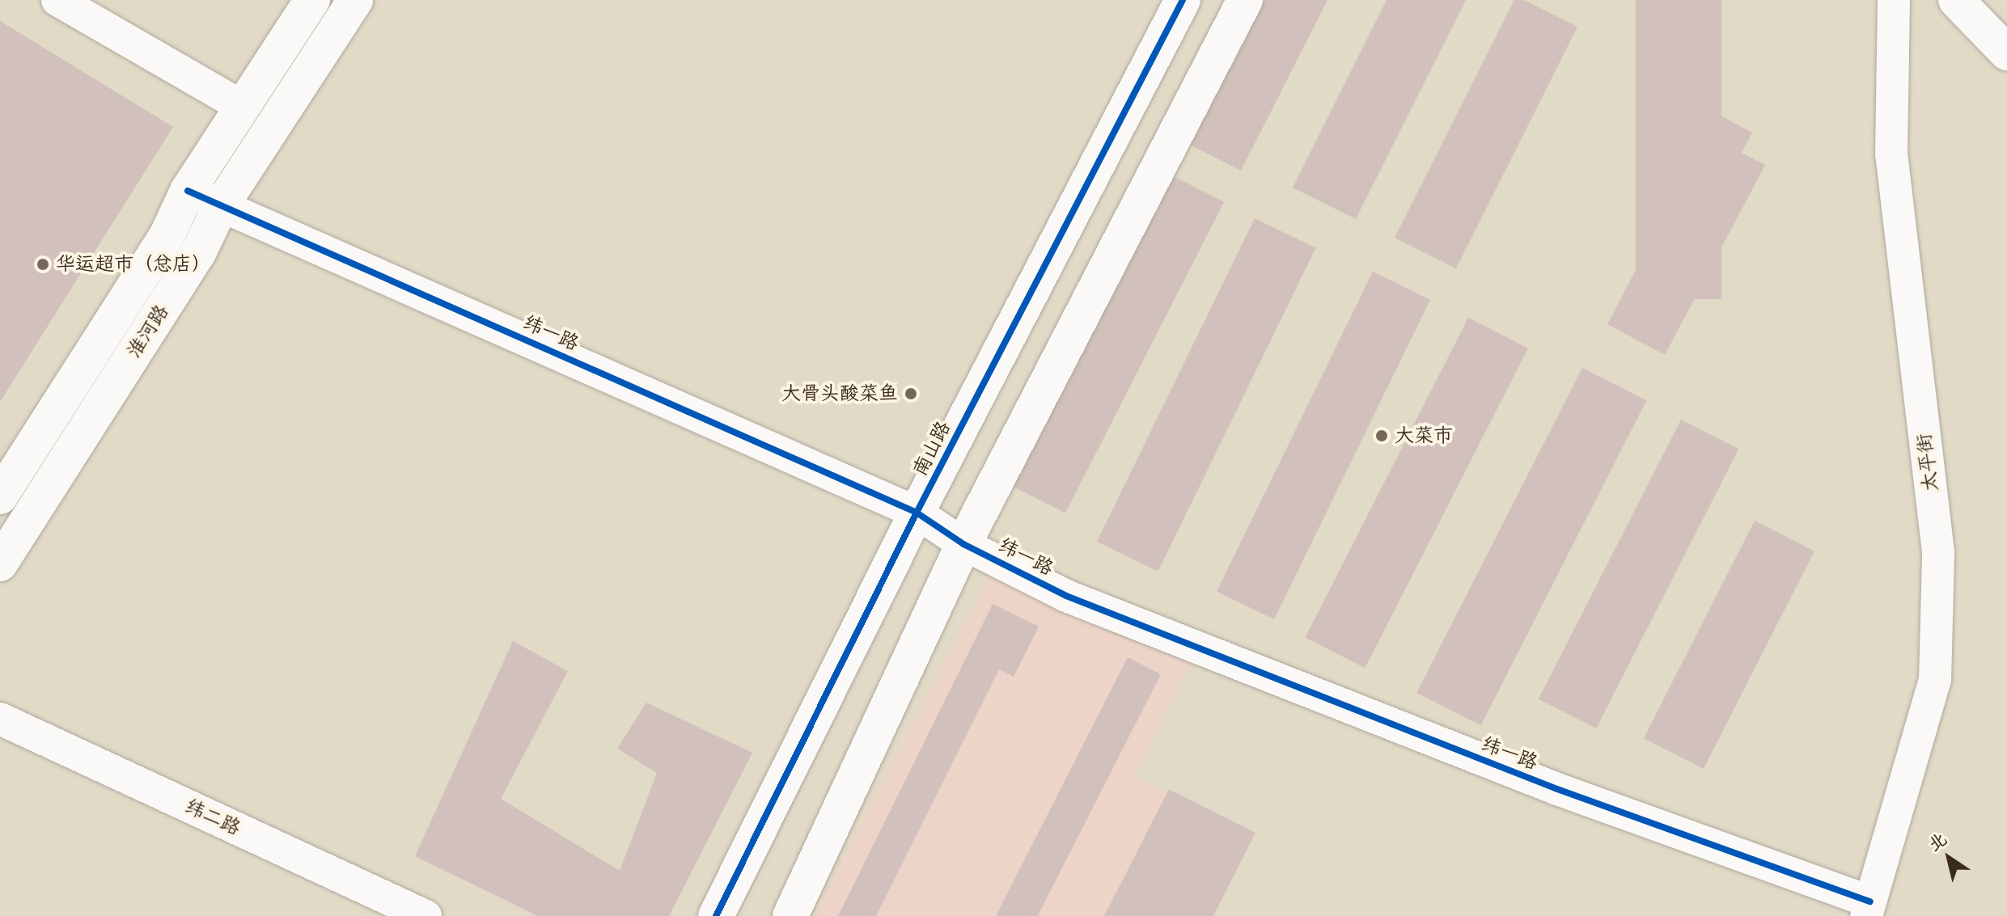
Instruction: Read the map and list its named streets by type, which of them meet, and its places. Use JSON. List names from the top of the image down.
{
  "streets": {
    "street": [
      "淮河路",
      "纬一路",
      "南山路",
      "太平街",
      "纬二路"
    ]
  },
  "crossings": [
    ["淮河路", "纬一路"],
    ["纬一路", "南山路"],
    ["纬一路", "太平街"]
  ],
  "places": ["华运超市（总店）", "大骨头酸菜鱼", "大菜市"],
  "north": "top left"
}
